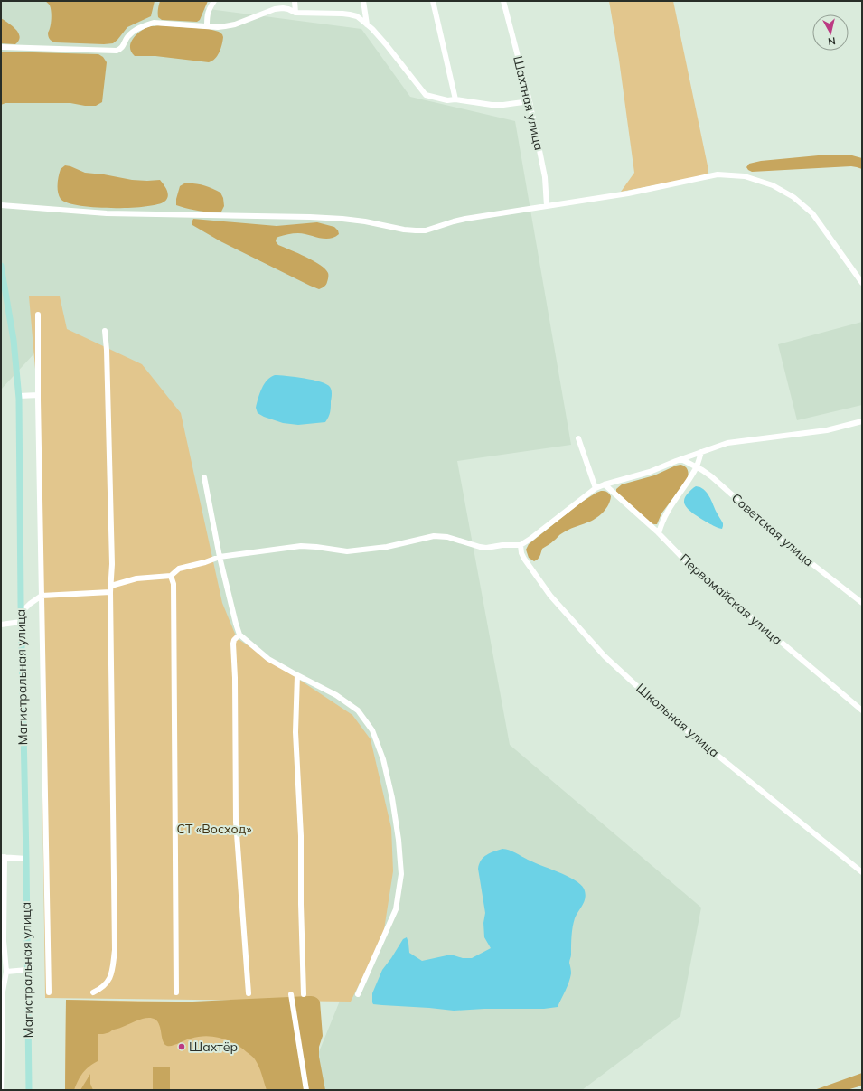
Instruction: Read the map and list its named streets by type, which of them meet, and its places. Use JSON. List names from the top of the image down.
{
  "streets": {
    "main road": ["Магистральная улица"],
    "street": [
      "Шахтная улица",
      "Советская улица",
      "Первомайская улица",
      "Школьная улица"
    ]
  },
  "parks": ["СТ «Восход»"],
  "places": ["Шахтёр"],
  "north": "bottom"
}
